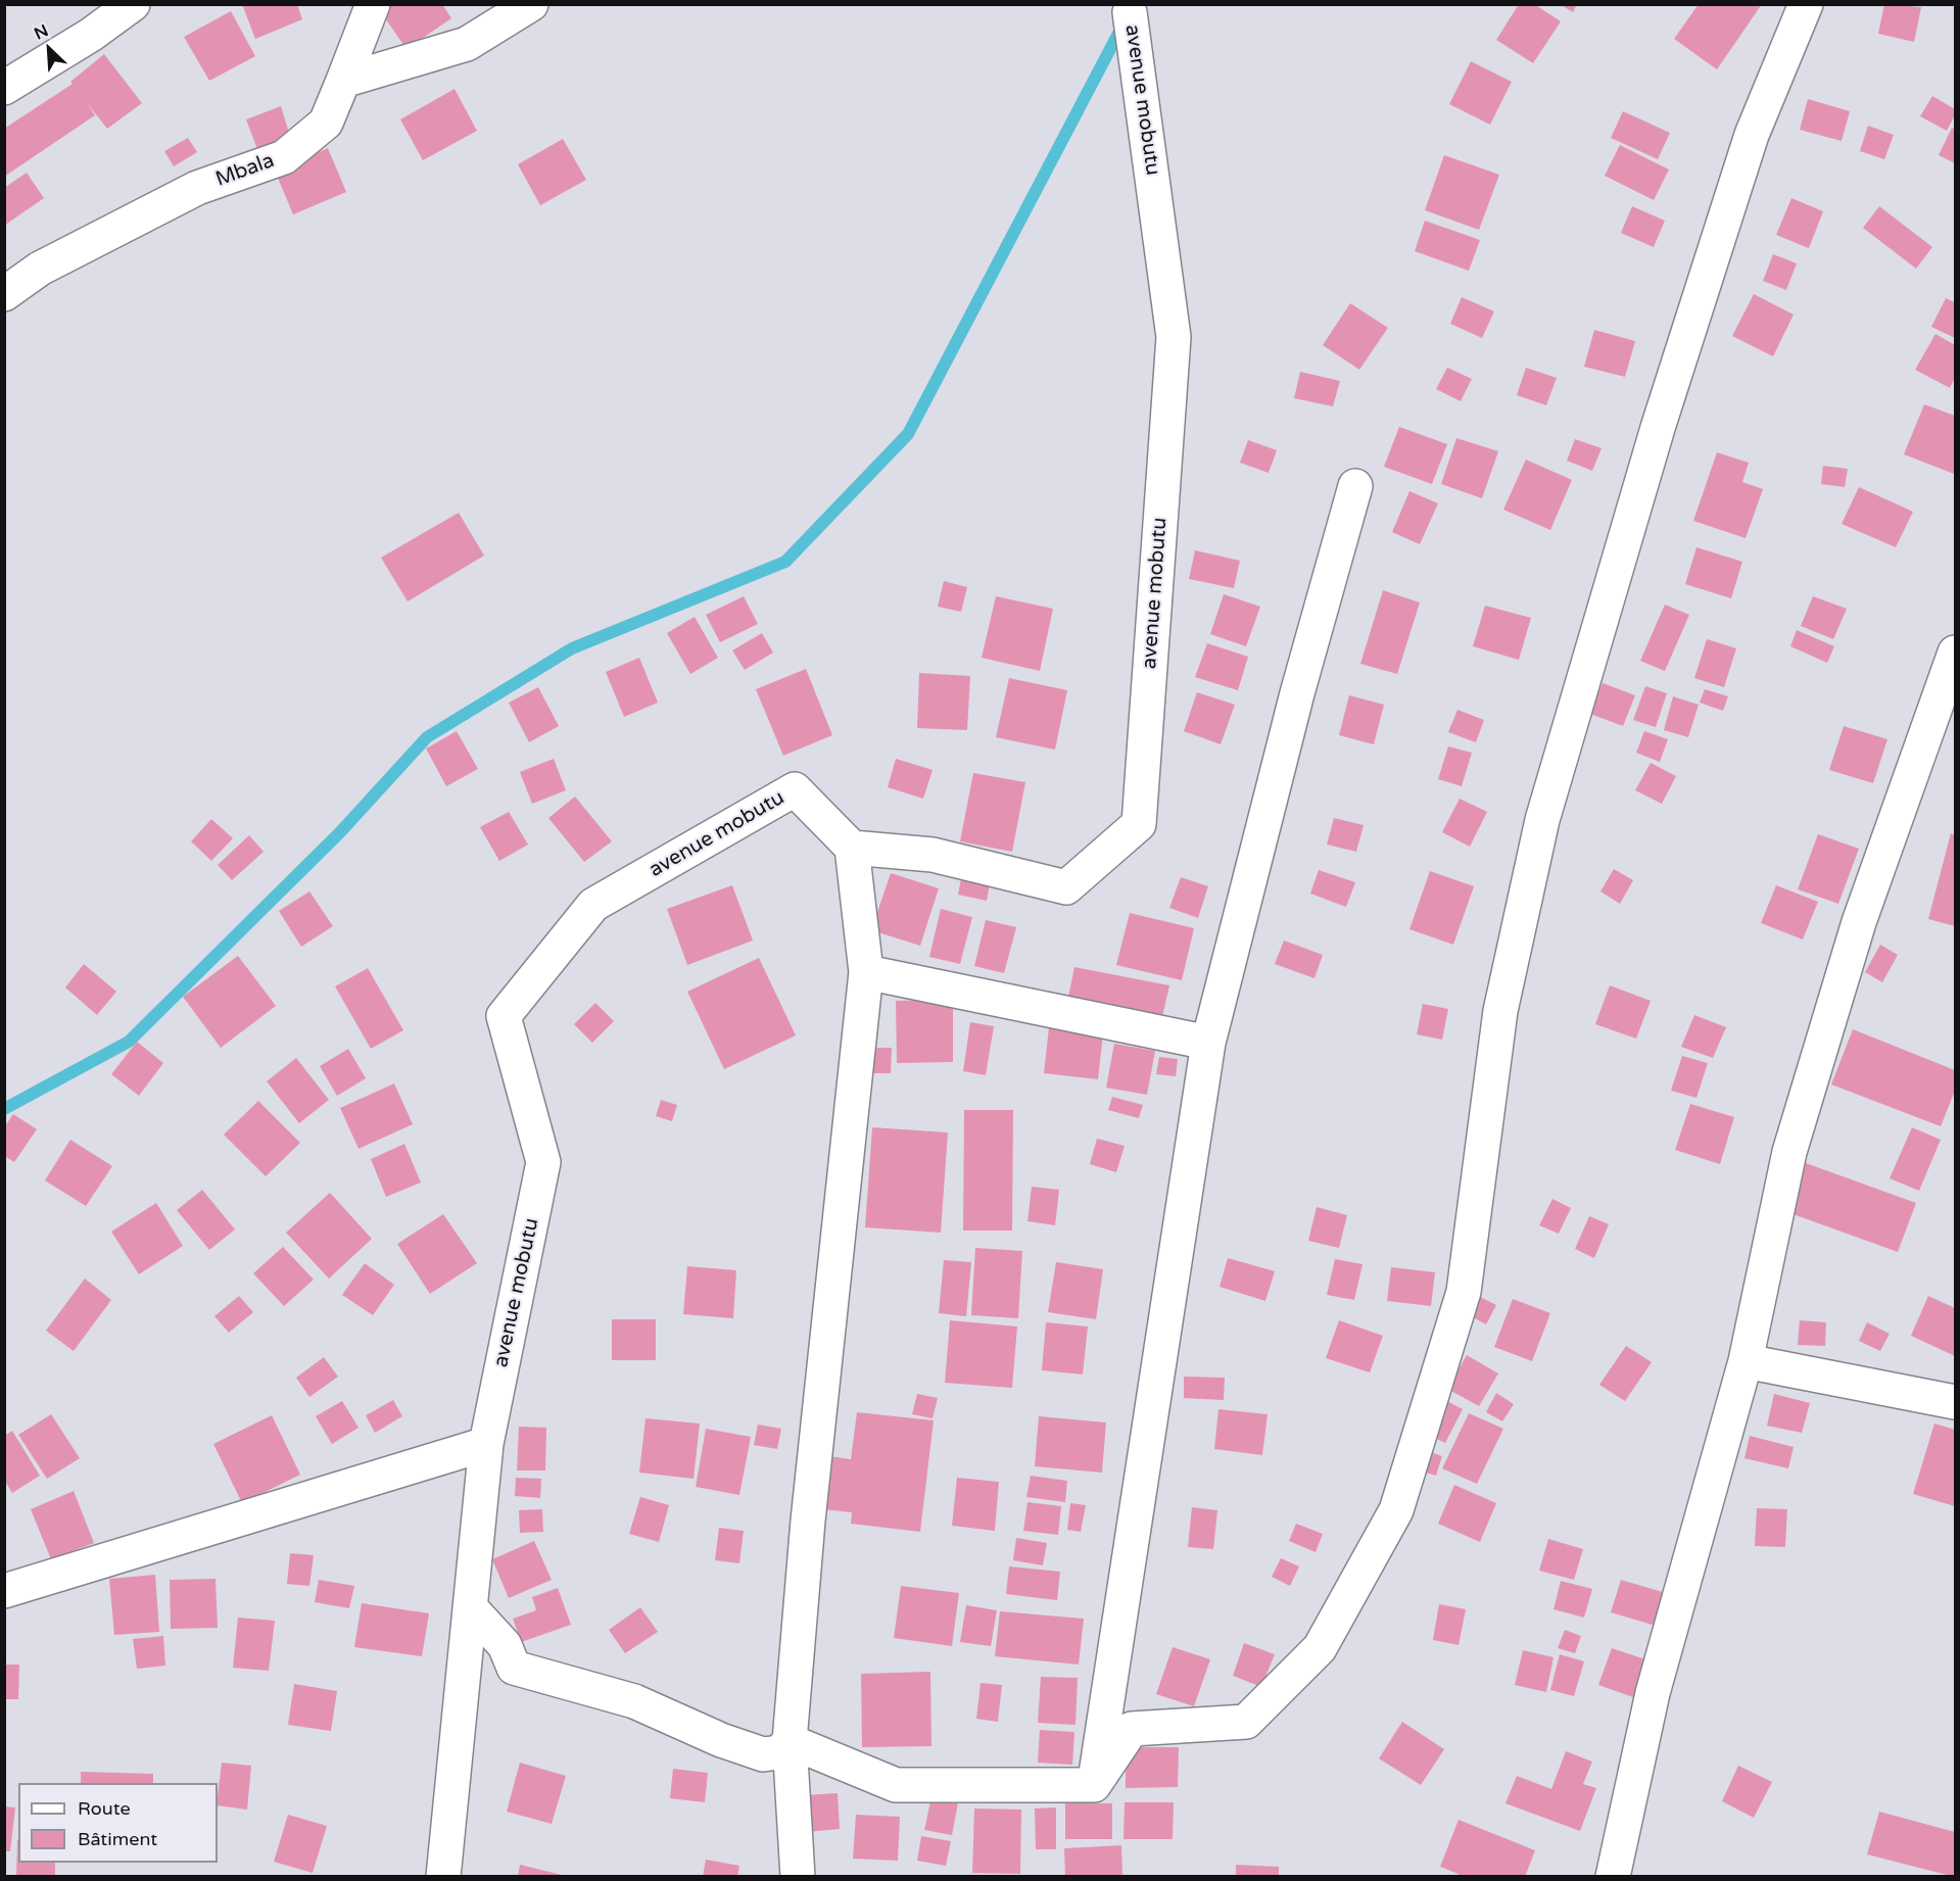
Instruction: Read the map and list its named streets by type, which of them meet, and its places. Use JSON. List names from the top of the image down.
{
  "streets": {
    "street": ["avenue mobutu", "Mbala"]
  },
  "legend": ["Route", "Bâtiment"],
  "north": "top left"
}
